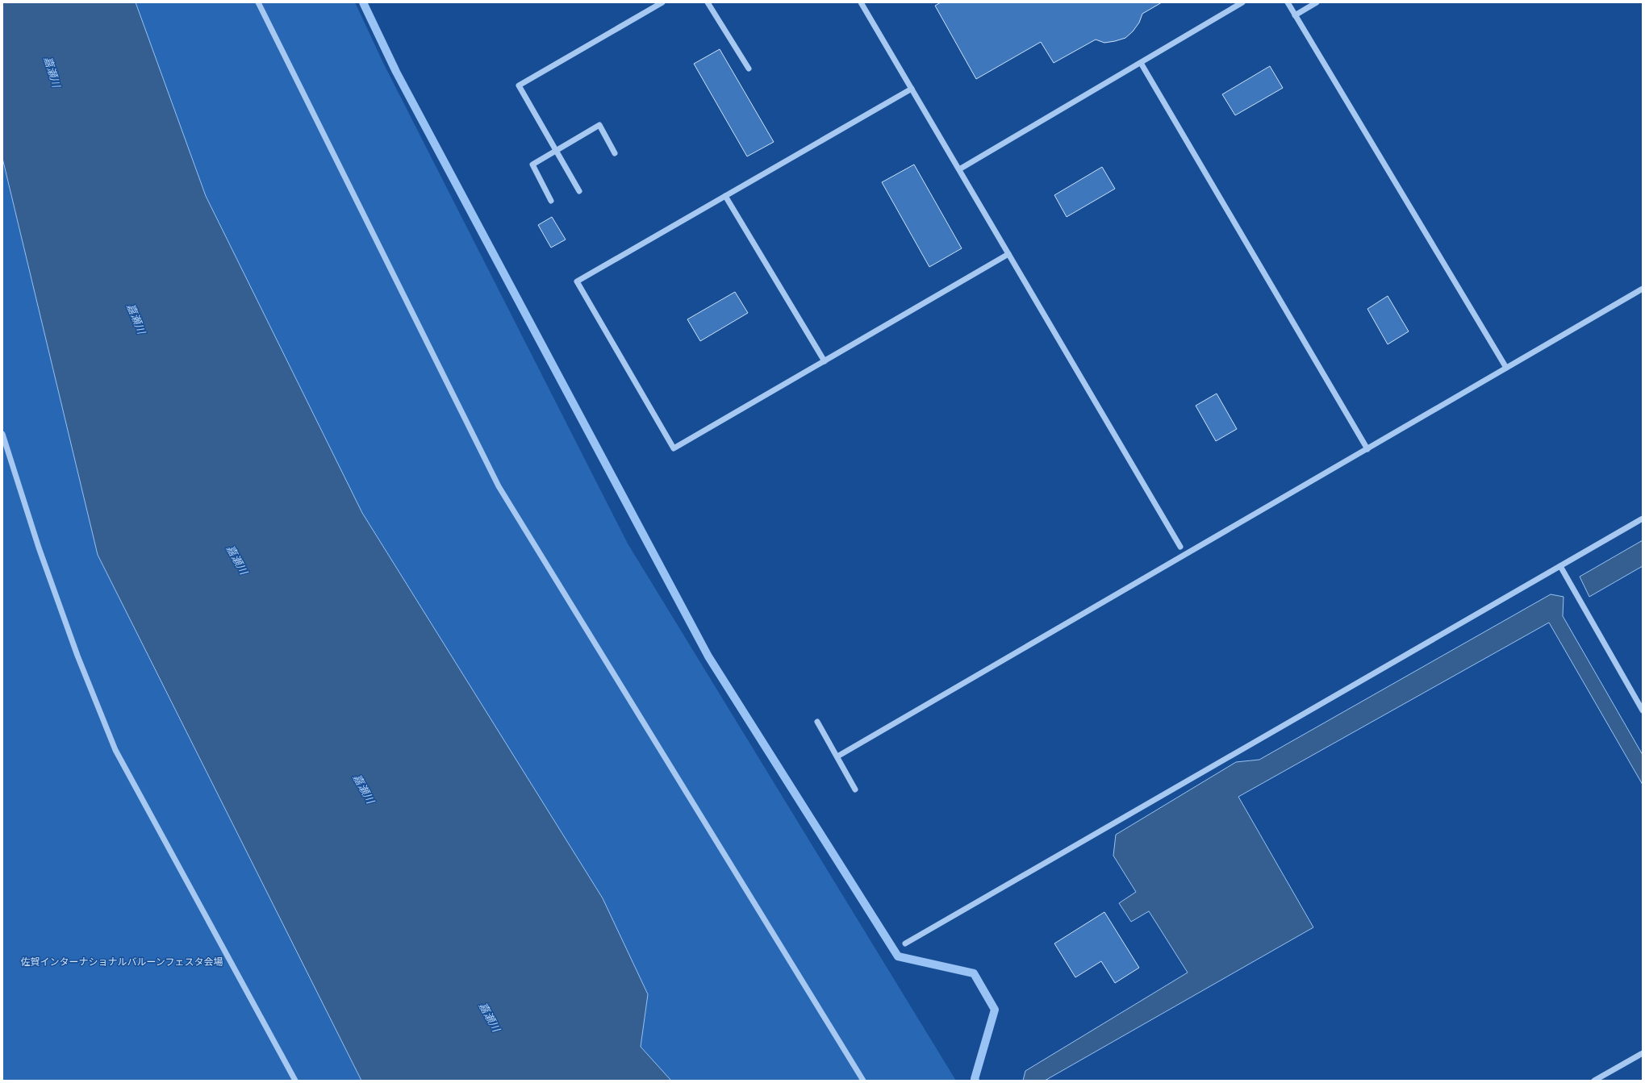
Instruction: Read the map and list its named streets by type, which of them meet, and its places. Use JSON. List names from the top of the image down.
{
  "water": ["嘉瀬川"],
  "parks": ["佐賀インターナショナルバルーンフェスタ会場"]
}
